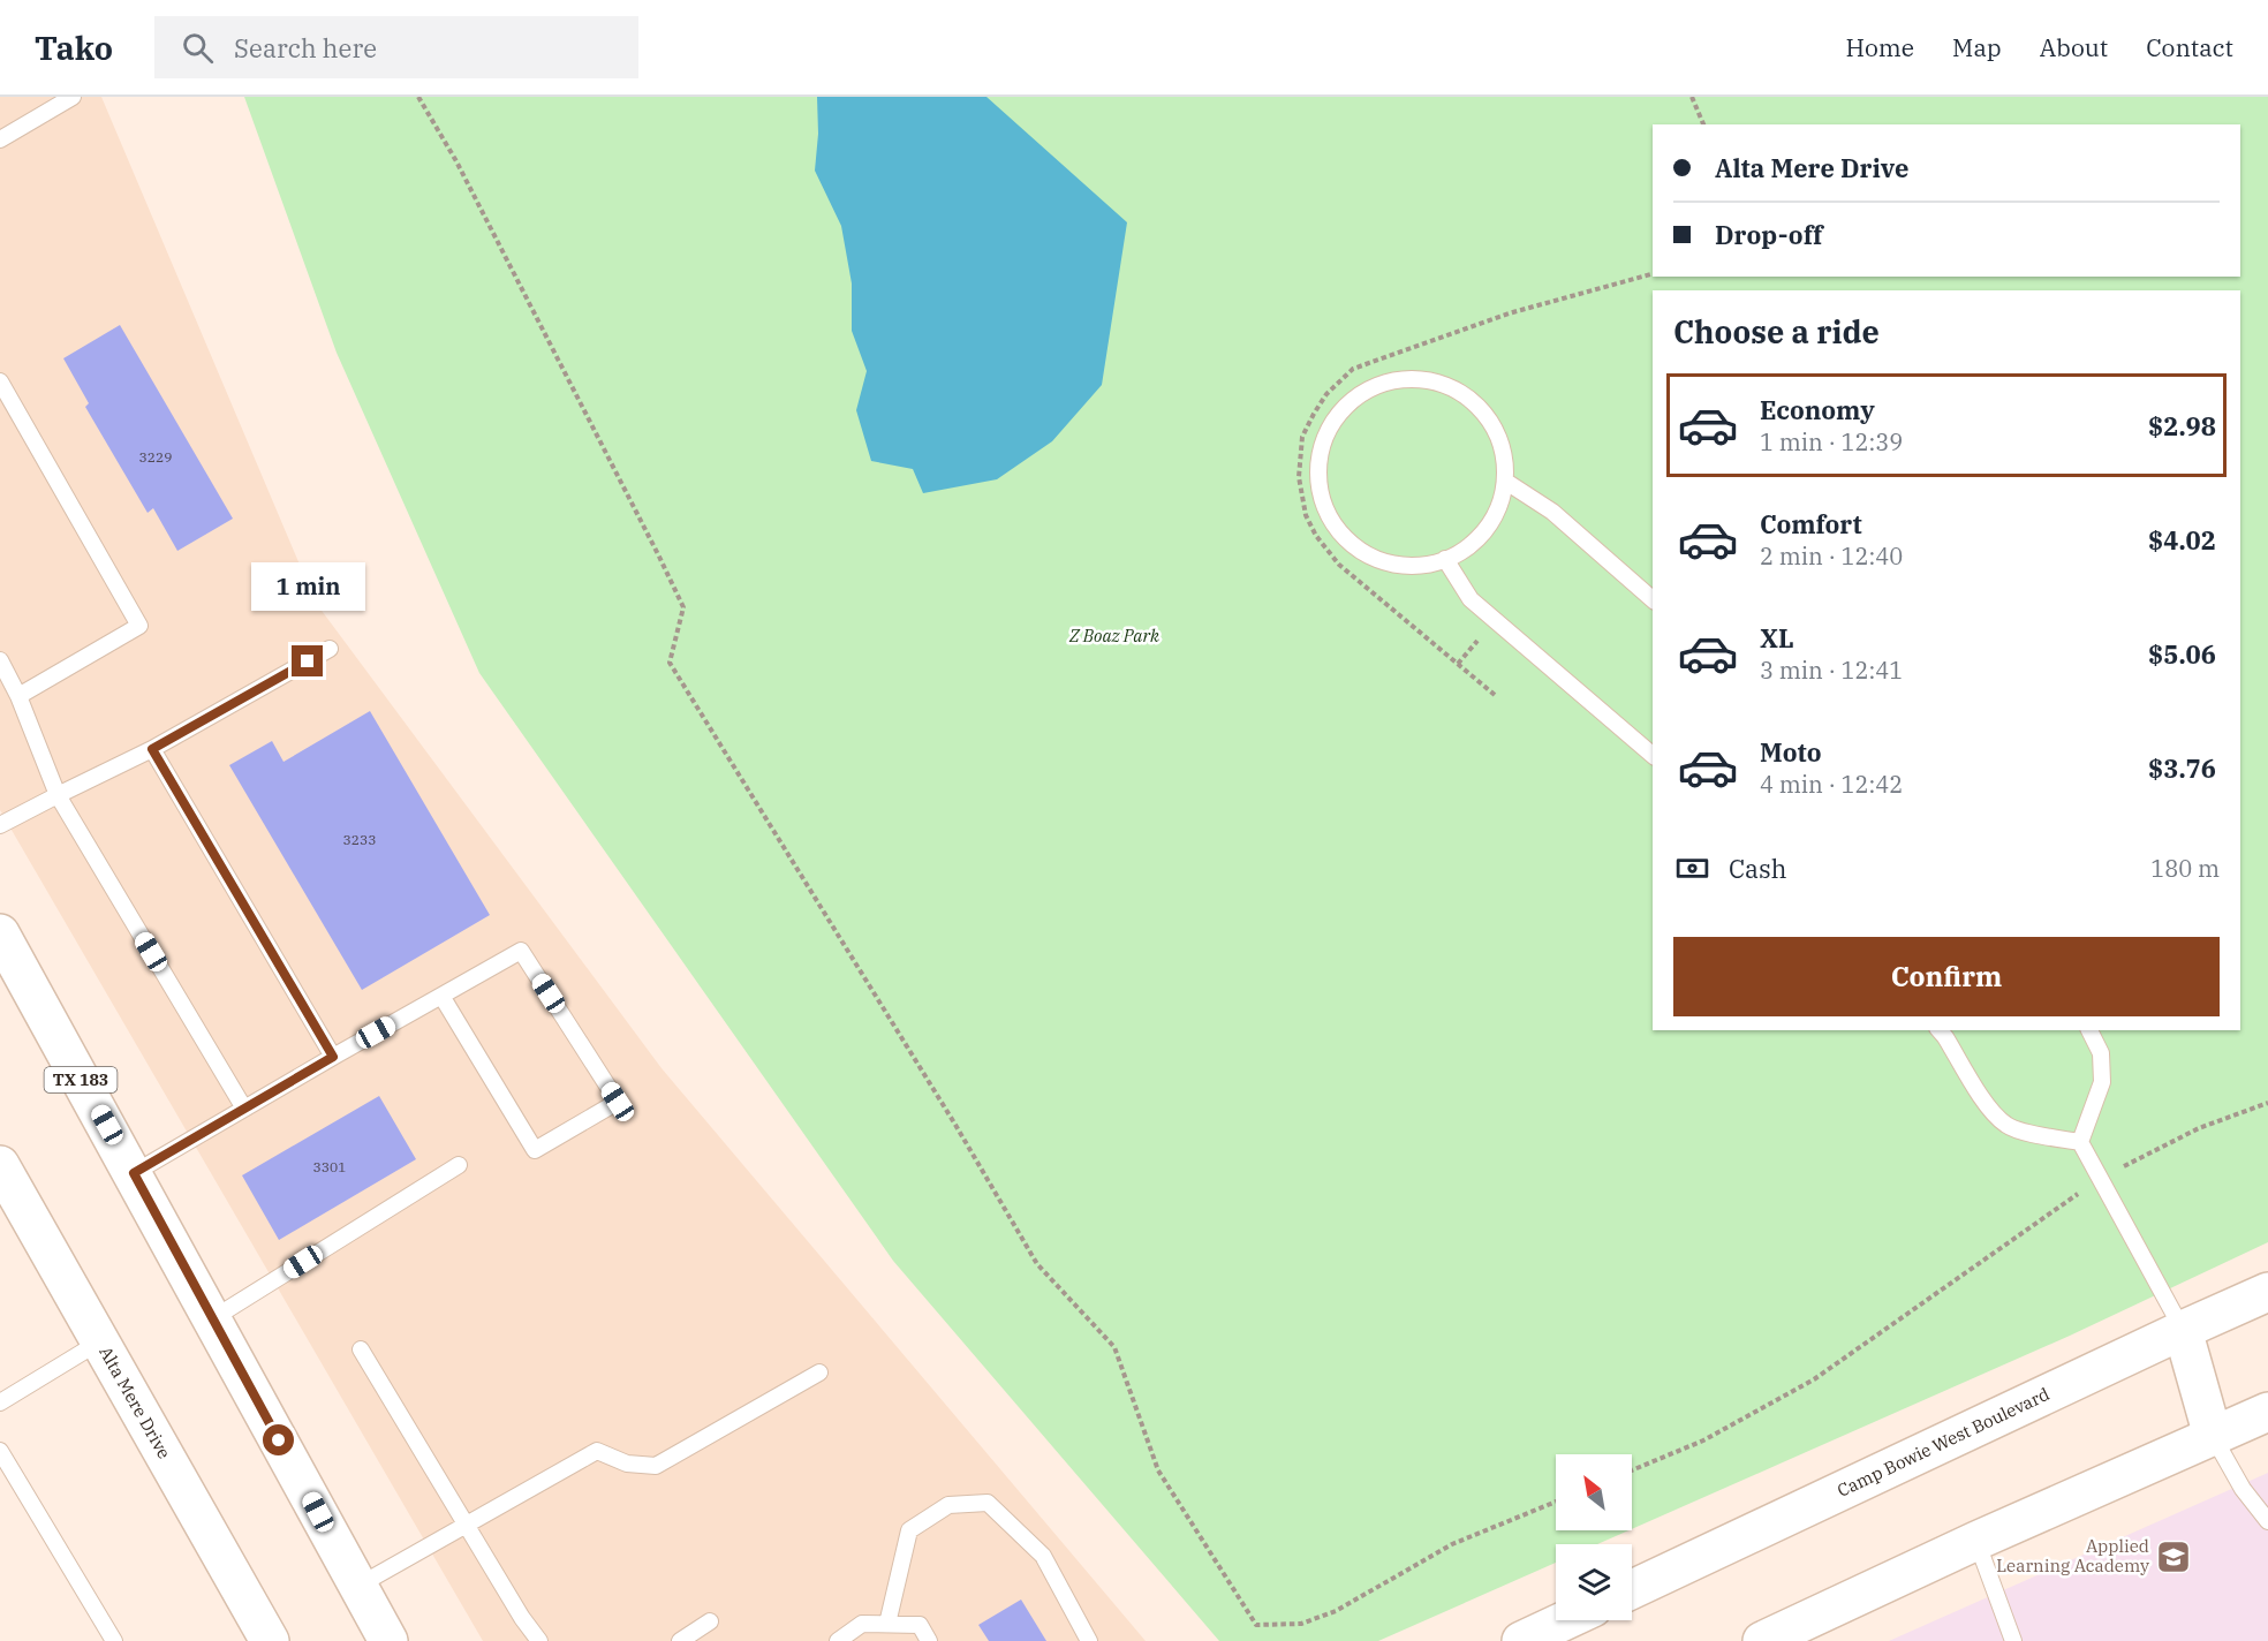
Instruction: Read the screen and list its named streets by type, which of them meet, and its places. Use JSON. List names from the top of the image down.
{
  "streets": {
    "main road": ["TX 183", "Alta Mere Drive", "Camp Bowie West Boulevard"]
  },
  "parks": ["Z Boaz Park"],
  "places": {
    "school or university": ["Applied Learning Academy"]
  },
  "house_numbers": ["3229", "3233", "3301"],
  "north": "top left",
  "page": {
    "header": "Tako",
    "search": "Search here",
    "nav": [
      "Home",
      "Map",
      "About",
      "Contact"
    ],
    "banner": ["Alta Mere Drive", "Drop-off"],
    "heading": "Choose a ride",
    "list": [
      {
        "name": "Economy",
        "note": "1 min · 12:39",
        "value": "$2.98"
      },
      {
        "name": "Comfort",
        "note": "2 min · 12:40",
        "value": "$4.02"
      },
      {
        "name": "XL",
        "note": "3 min · 12:41",
        "value": "$5.06"
      },
      {
        "name": "Moto",
        "note": "4 min · 12:42",
        "value": "$3.76"
      }
    ],
    "bubble": "1 min",
    "pay": ["Cash", "180 m"],
    "buttons": "Confirm"
  }
}
